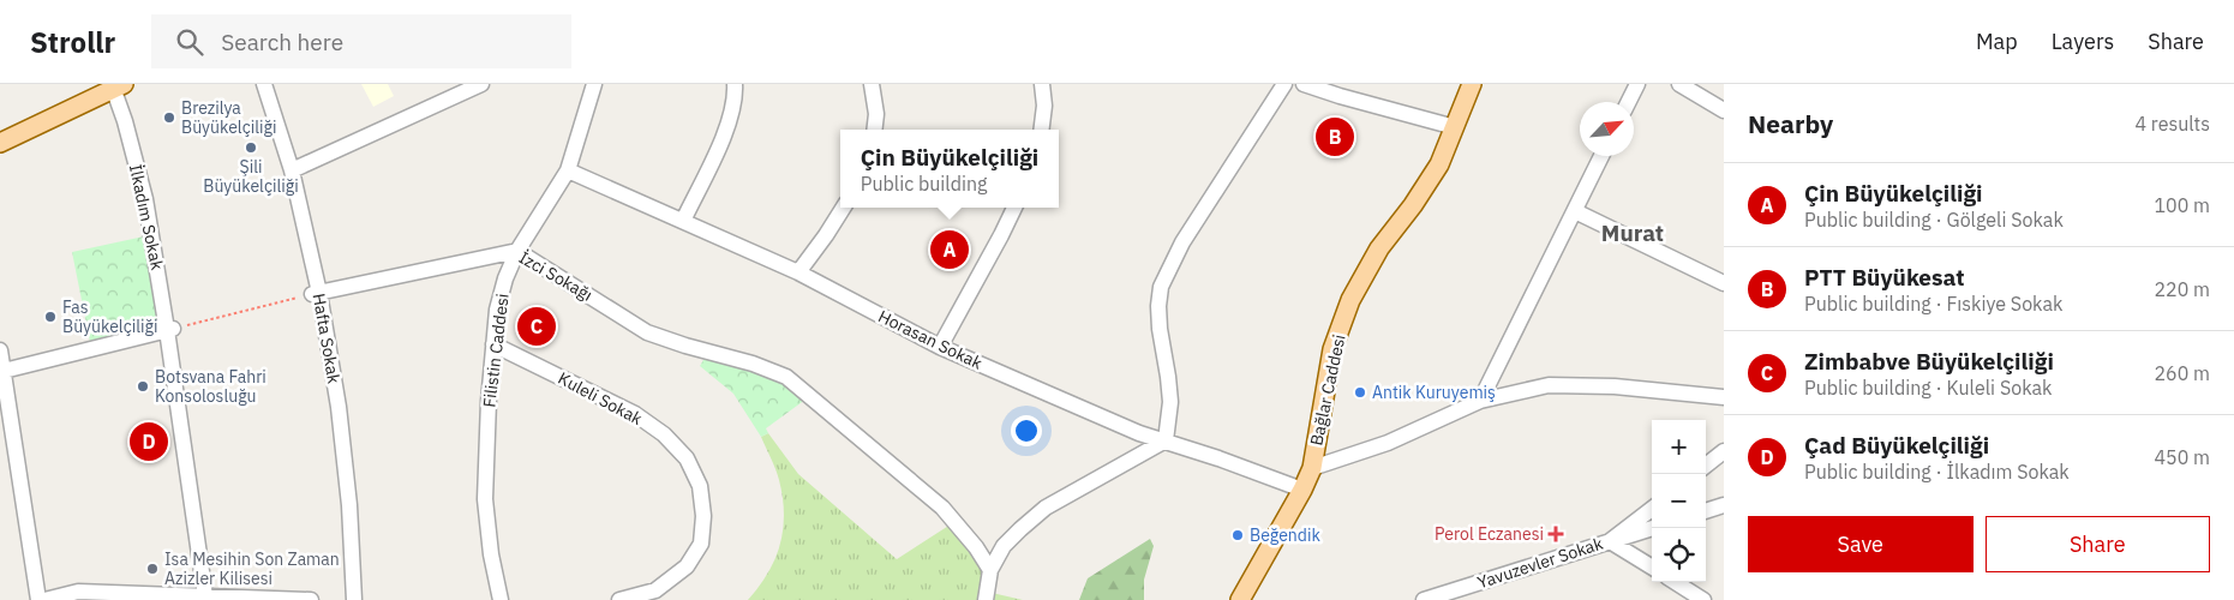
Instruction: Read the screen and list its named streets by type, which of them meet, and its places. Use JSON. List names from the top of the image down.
{
  "streets": {
    "main road": ["Bağlar Caddesi"],
    "street": [
      "İlkadım Sokak",
      "İzci Sokağı",
      "Hafta Sokak",
      "Horasan Sokak",
      "Filistin Caddesi",
      "Kuleli Sokak",
      "Yavuzevler Sokak"
    ]
  },
  "crossings": [
    ["İzci Sokağı", "Hafta Sokak"],
    ["İzci Sokağı", "Filistin Caddesi"],
    ["Horasan Sokak", "Filistin Caddesi"],
    ["Horasan Sokak", "Bağlar Caddesi"],
    ["Filistin Caddesi", "Kuleli Sokak"]
  ],
  "districts": ["Murat"],
  "places": {
    "other": [
      "Brezilya Büyükelçiliği",
      "Şili Büyükelçiliği",
      "Fas Büyükelçiliği",
      "Botsvana Fahri Konsolosluğu",
      "Antik Kuruyemiş",
      "Beğendik",
      "Isa Mesihin Son Zaman Azizler Kilisesi"
    ],
    "health": ["Perol Eczanesi"]
  },
  "north": "top right",
  "page": {
    "header": "Strollr",
    "search": "Search here",
    "nav": ["Map", "Layers", "Share"],
    "heading": ["Nearby", "4 results"],
    "pins": [
      "B",
      "A",
      "C",
      "D"
    ],
    "popup": ["Çin Büyükelçiliği", "Public building"],
    "list": [
      {
        "mark": "A",
        "name": "Çin Büyükelçiliği",
        "note": "Public building · Gölgeli Sokak",
        "value": "100 m"
      },
      {
        "mark": "B",
        "name": "PTT Büyükesat",
        "note": "Public building · Fıskiye Sokak",
        "value": "220 m"
      },
      {
        "mark": "C",
        "name": "Zimbabve Büyükelçiliği",
        "note": "Public building · Kuleli Sokak",
        "value": "260 m"
      },
      {
        "mark": "D",
        "name": "Çad Büyükelçiliği",
        "note": "Public building · İlkadım Sokak",
        "value": "450 m"
      }
    ],
    "map_buttons": ["+", "−"],
    "buttons": ["Save", "Share"]
  }
}
